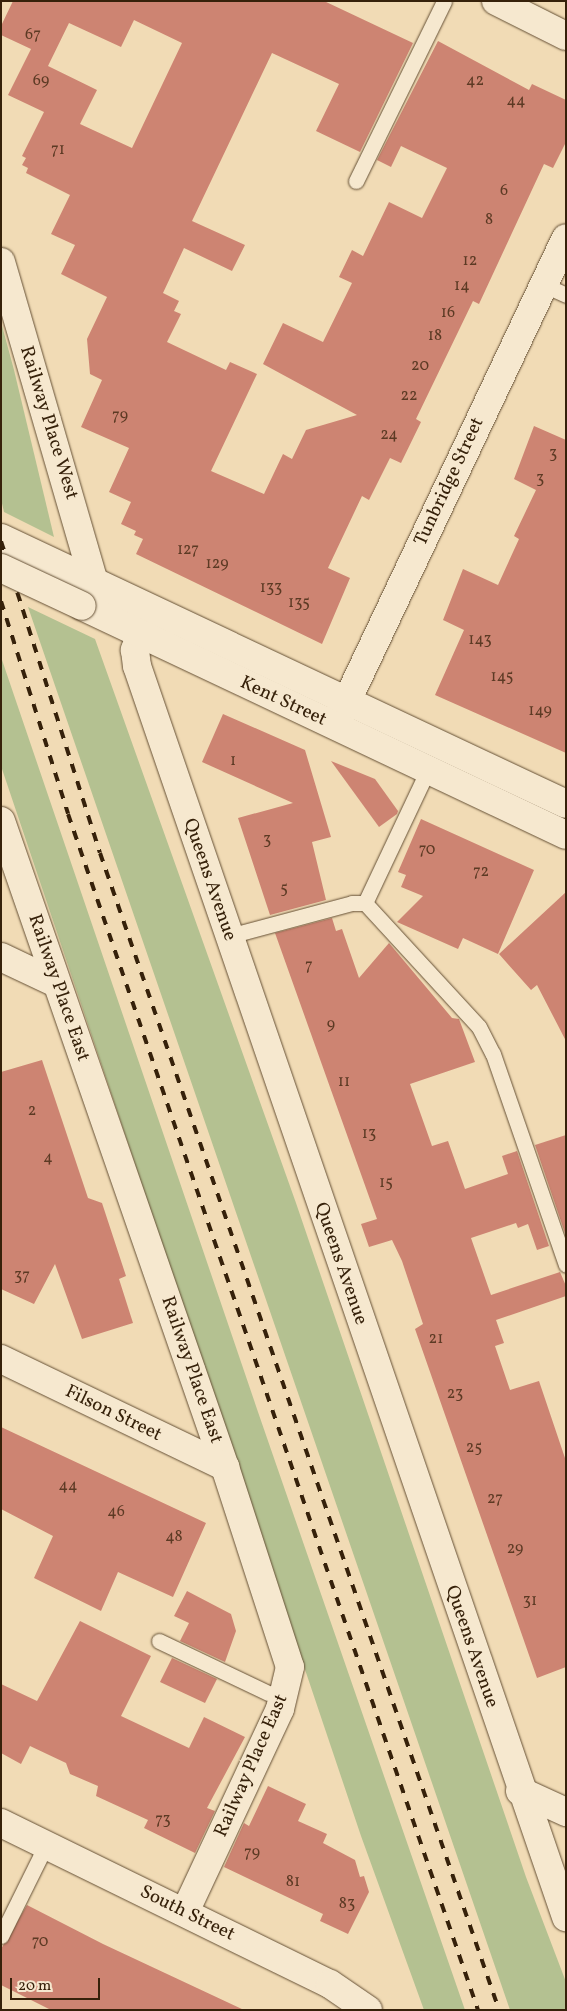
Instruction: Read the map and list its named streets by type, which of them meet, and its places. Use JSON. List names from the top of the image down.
{
  "streets": {
    "street": [
      "Railway Place West",
      "Tunbridge Street",
      "Kent Street",
      "Queens Avenue",
      "Railway Place East",
      "Filson Street",
      "South Street"
    ]
  },
  "crossings": [
    ["Railway Place West", "Kent Street"],
    ["Tunbridge Street", "Kent Street"],
    ["Kent Street", "Queens Avenue"],
    ["Railway Place East", "Filson Street"],
    ["Railway Place East", "South Street"]
  ],
  "house_numbers": [
    "67",
    "69",
    "42",
    "44",
    "71",
    "6",
    "8",
    "12",
    "14",
    "16",
    "18",
    "20",
    "22",
    "79",
    "24",
    "3",
    "3",
    "127",
    "129",
    "133",
    "135",
    "143",
    "145",
    "149",
    "1",
    "3",
    "70",
    "72",
    "5",
    "7",
    "9",
    "11",
    "2",
    "13",
    "4",
    "15",
    "37",
    "21",
    "23",
    "25",
    "44",
    "27",
    "46",
    "48",
    "29",
    "31",
    "73",
    "79",
    "81",
    "83",
    "70"
  ],
  "scale_bar": "20 m"
}
